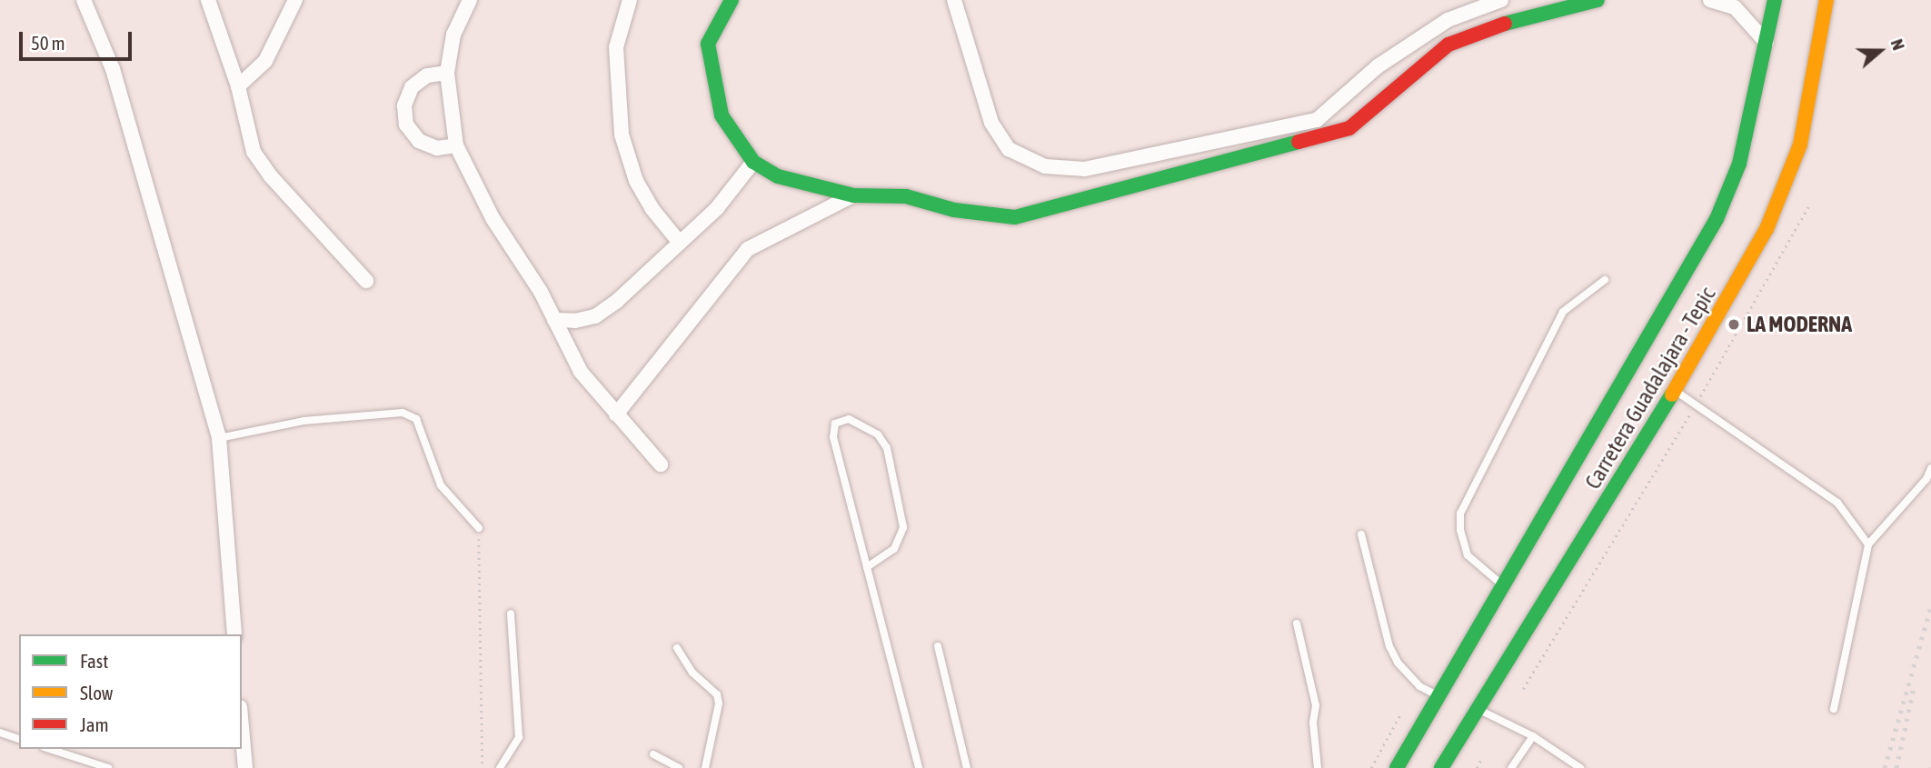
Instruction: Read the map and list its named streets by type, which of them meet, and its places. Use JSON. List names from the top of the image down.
{
  "streets": {
    "main road": ["Carretera Guadalajara - Tepic"]
  },
  "places": ["LA MODERNA"],
  "legend": ["Fast", "Slow", "Jam"],
  "scale_bar": "50 m",
  "north": "right"
}
